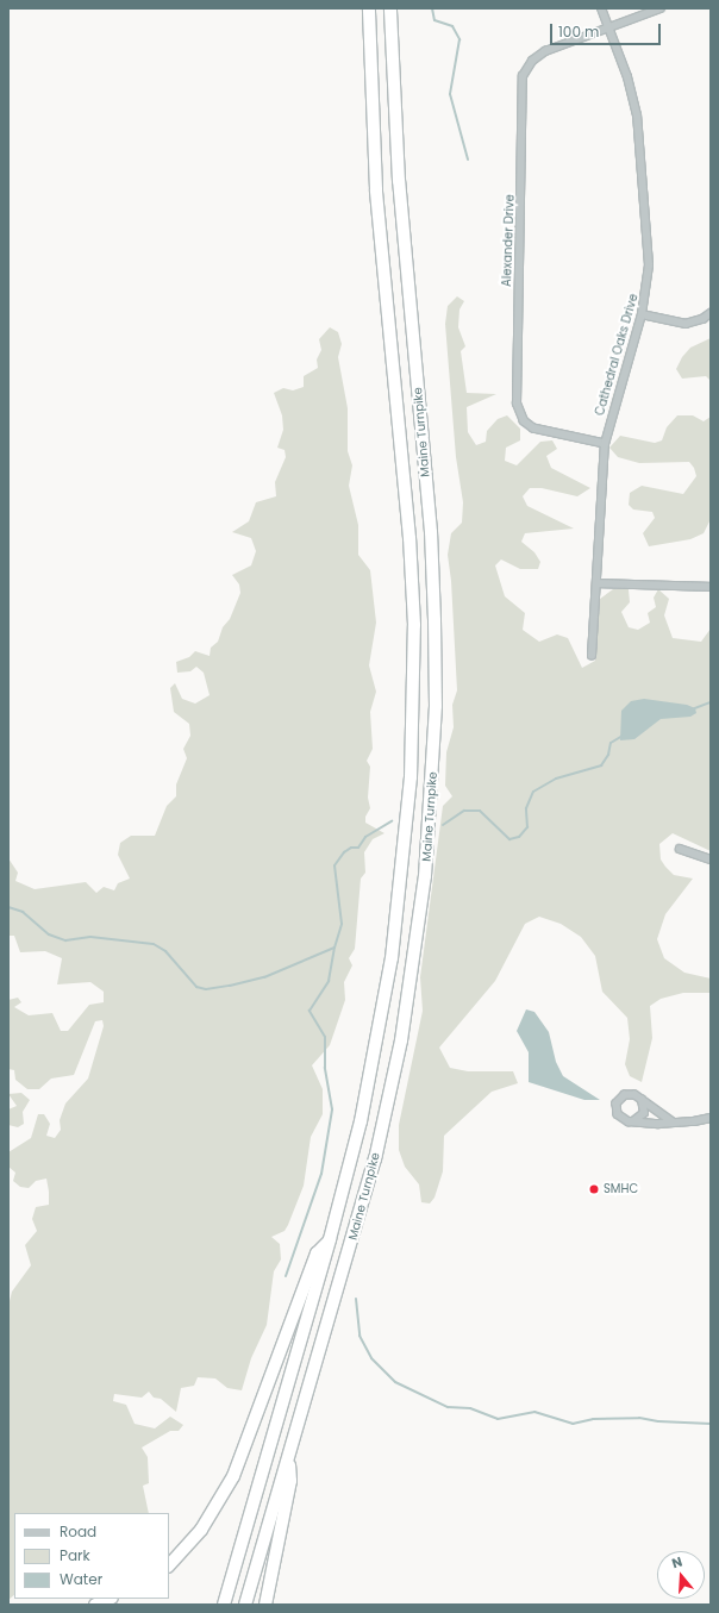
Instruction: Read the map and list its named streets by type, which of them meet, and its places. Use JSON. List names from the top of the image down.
{
  "streets": {
    "highway": ["Maine Turnpike"],
    "street": ["Alexander Drive", "Cathedral Oaks Drive"]
  },
  "crossings": [
    ["Alexander Drive", "Cathedral Oaks Drive"]
  ],
  "places": ["SMHC"],
  "legend": ["Road", "Park", "Water"],
  "scale_bar": "100 m",
  "north": "top"
}
